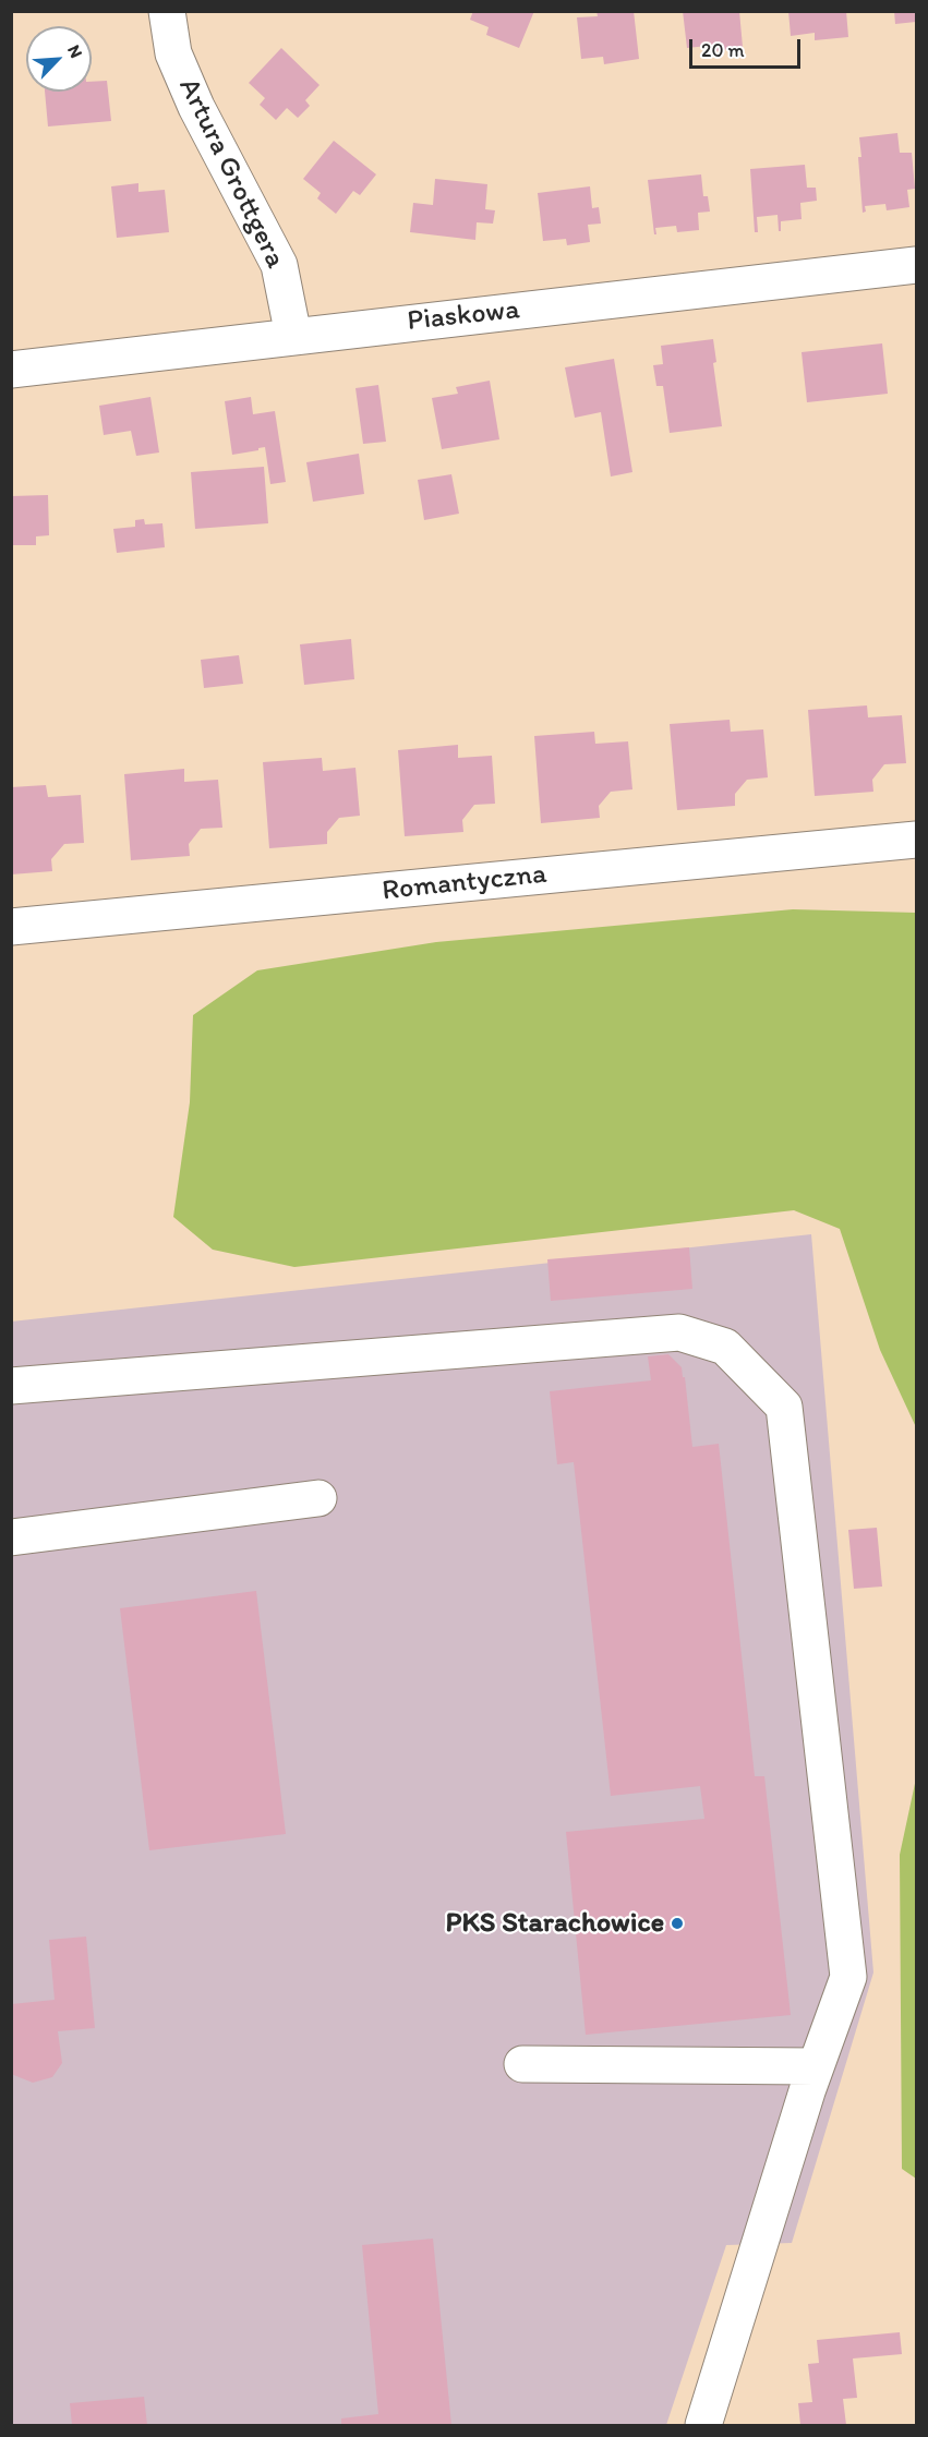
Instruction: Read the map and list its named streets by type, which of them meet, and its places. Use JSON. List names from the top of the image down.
{
  "streets": {
    "street": ["Artura Grottgera", "Piaskowa", "Romantyczna"]
  },
  "crossings": [
    ["Artura Grottgera", "Piaskowa"]
  ],
  "places": ["PKS Starachowice"],
  "scale_bar": "20 m",
  "north": "top right"
}
